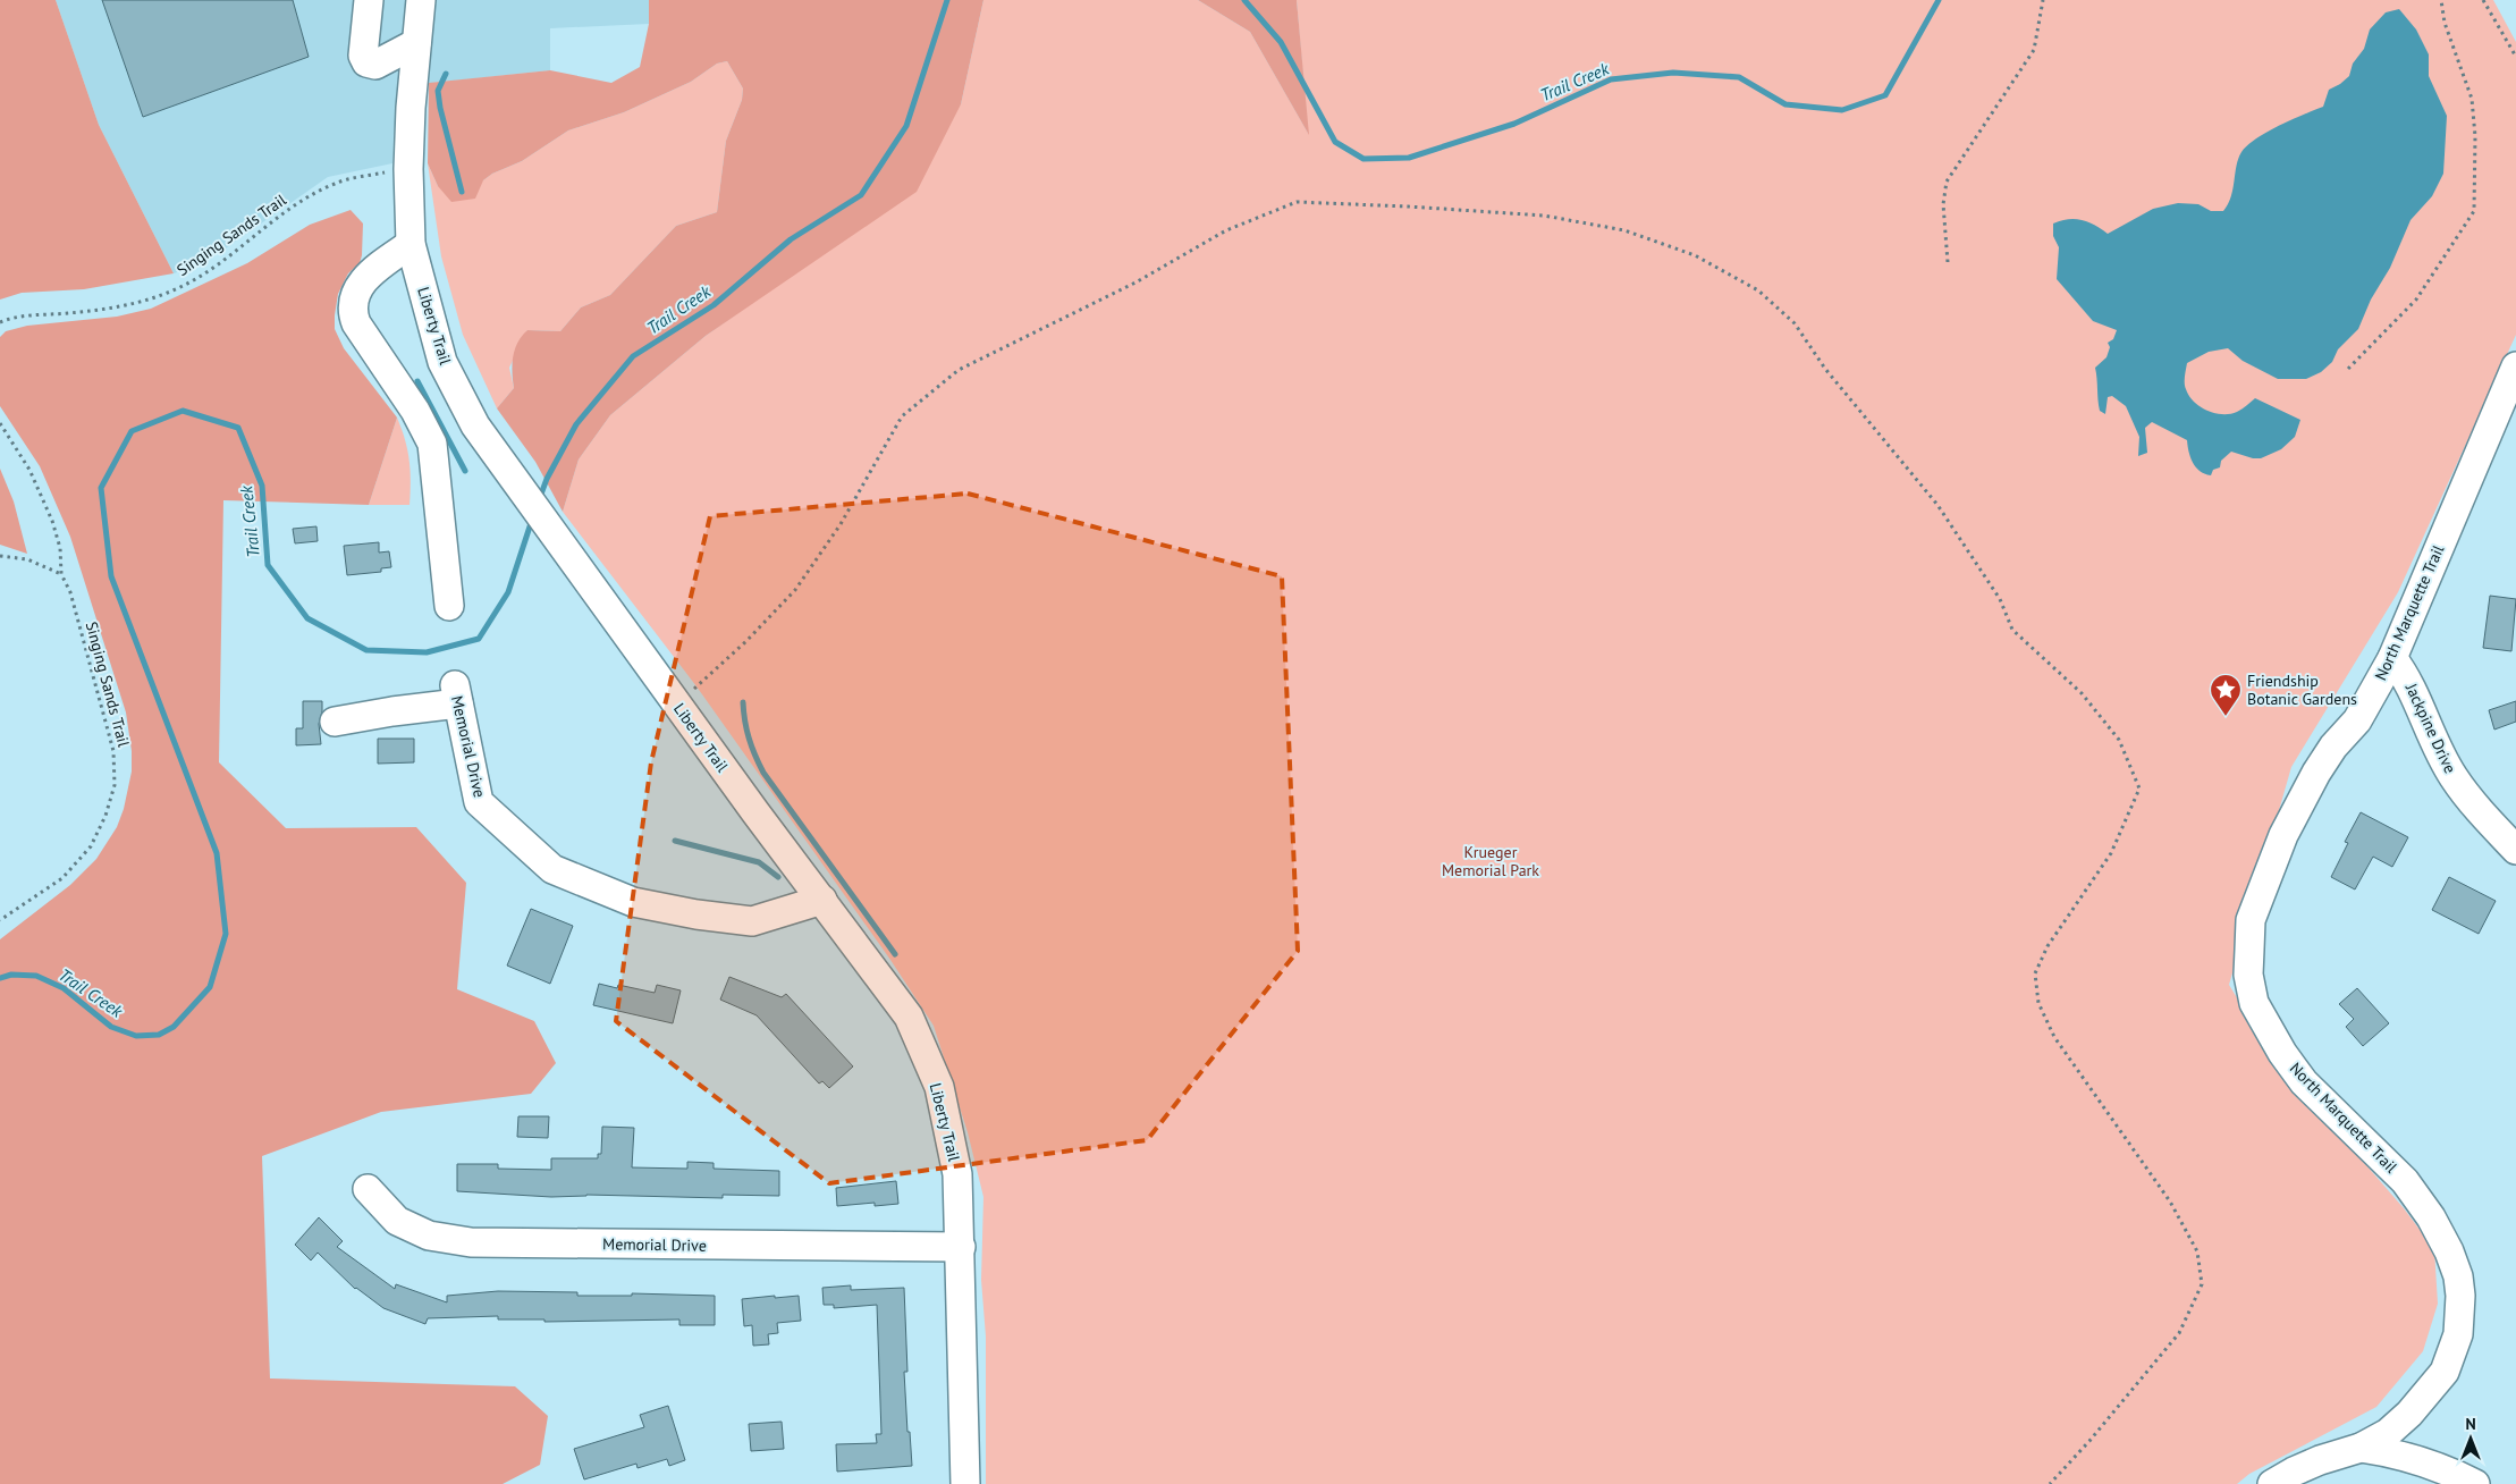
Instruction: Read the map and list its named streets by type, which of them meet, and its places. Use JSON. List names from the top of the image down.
{
  "streets": {
    "street": [
      "Liberty Trail",
      "North Marquette Trail",
      "Jackpine Drive",
      "Memorial Drive"
    ],
    "path": ["Singing Sands Trail"]
  },
  "crossings": [
    ["Singing Sands Trail", "Liberty Trail"],
    ["Liberty Trail", "Memorial Drive"],
    ["North Marquette Trail", "Jackpine Drive"]
  ],
  "water": ["Trail Creek"],
  "parks": ["Krueger Memorial Park"],
  "places": {
    "place": ["Friendship Botanic Gardens"]
  },
  "north": "top"
}
